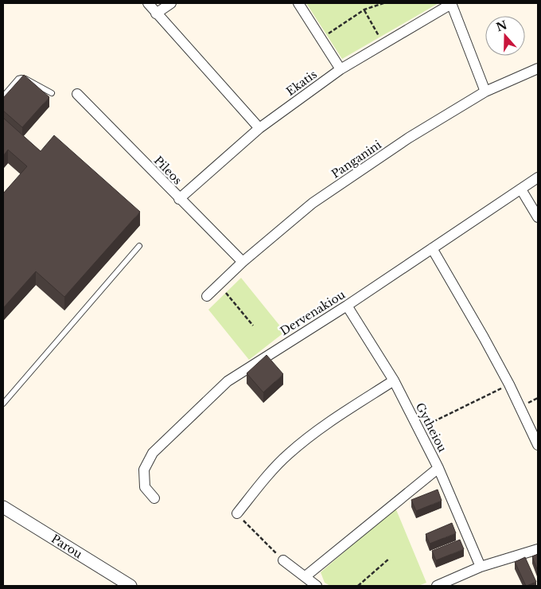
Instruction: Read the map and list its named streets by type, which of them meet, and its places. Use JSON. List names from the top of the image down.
{
  "streets": {
    "street": [
      "Ekatis",
      "Panganini",
      "Pileos",
      "Dervenakiou",
      "Gytheiou",
      "Parou"
    ]
  },
  "crossings": [
    ["Ekatis", "Pileos"],
    ["Panganini", "Pileos"],
    ["Dervenakiou", "Gytheiou"]
  ],
  "north": "top"
}
